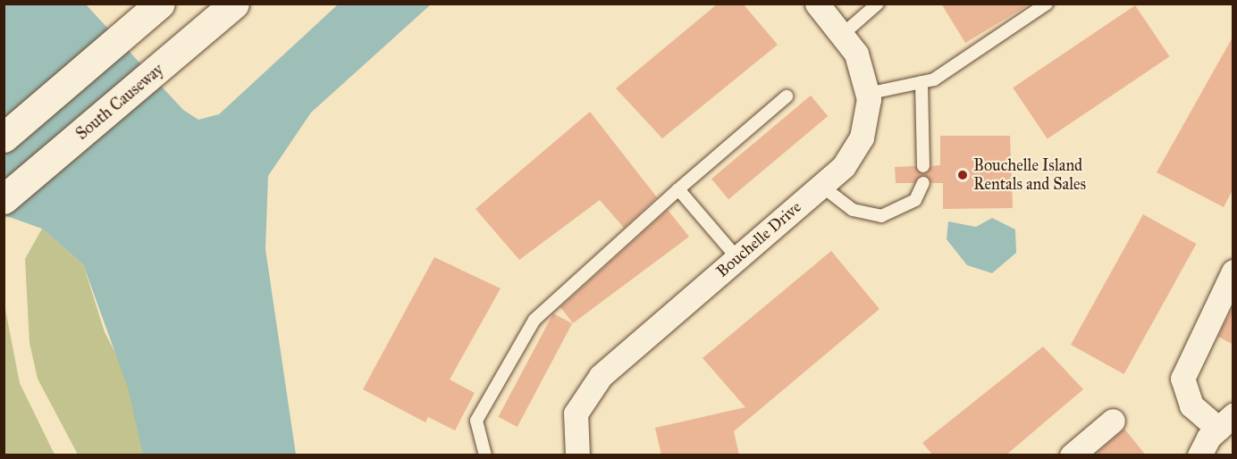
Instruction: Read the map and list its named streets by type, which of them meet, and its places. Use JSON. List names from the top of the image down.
{
  "streets": {
    "main road": ["South Causeway"],
    "street": ["Bouchelle Drive"]
  },
  "places": ["Bouchelle Island Rentals and Sales"]
}
